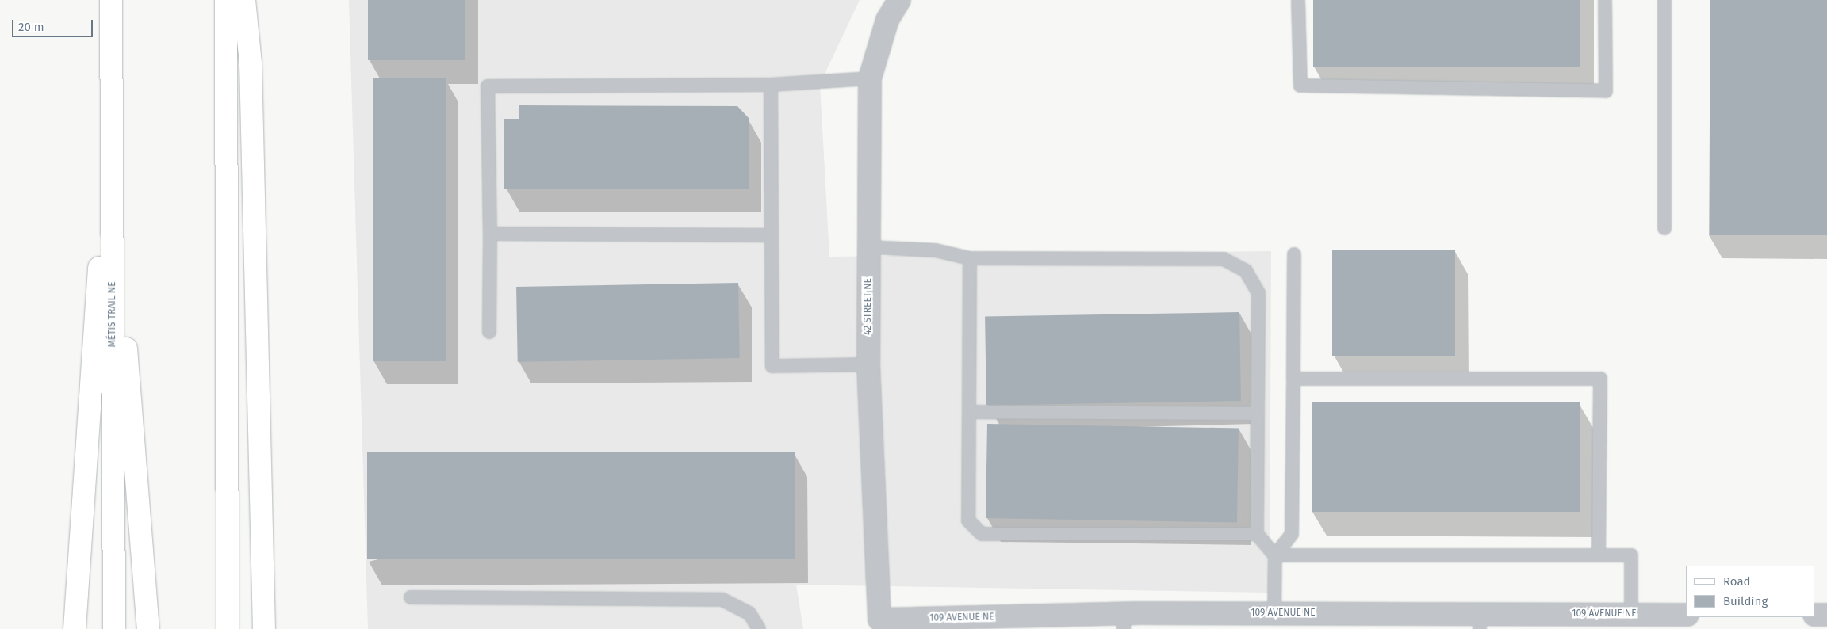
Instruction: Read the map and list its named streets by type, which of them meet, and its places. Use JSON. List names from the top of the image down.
{
  "streets": {
    "main road": ["MÉTIS TRAIL NE"],
    "street": ["42 STREET NE", "109 AVENUE NE"]
  },
  "crossings": [
    ["42 STREET NE", "109 AVENUE NE"]
  ],
  "legend": ["Road", "Building"],
  "scale_bar": "20 m"
}
